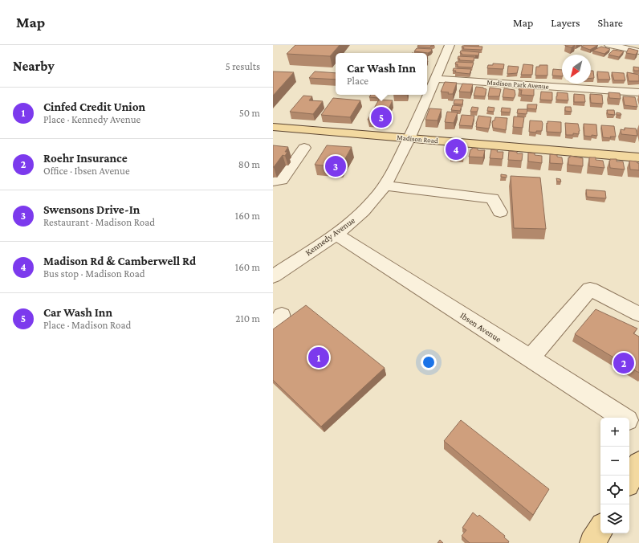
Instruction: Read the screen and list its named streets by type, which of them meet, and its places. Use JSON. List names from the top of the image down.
{
  "streets": {
    "main road": ["Madison Road"],
    "street": ["Madison Park Avenue", "Kennedy Avenue", "Ibsen Avenue"]
  },
  "crossings": [
    ["Madison Park Avenue", "Kennedy Avenue"],
    ["Madison Road", "Kennedy Avenue"],
    ["Kennedy Avenue", "Ibsen Avenue"]
  ],
  "north": "bottom left",
  "page": {
    "header": "Map",
    "nav": ["Map", "Layers", "Share"],
    "heading": ["Nearby", "5 results"],
    "popup": ["Car Wash Inn", "Place"],
    "list": [
      {
        "mark": "1",
        "name": "Cinfed Credit Union",
        "note": "Place · Kennedy Avenue",
        "value": "50 m"
      },
      {
        "mark": "2",
        "name": "Roehr Insurance",
        "note": "Office · Ibsen Avenue",
        "value": "80 m"
      },
      {
        "mark": "3",
        "name": "Swensons Drive-In",
        "note": "Restaurant · Madison Road",
        "value": "160 m"
      },
      {
        "mark": "4",
        "name": "Madison Rd & Camberwell Rd",
        "note": "Bus stop · Madison Road",
        "value": "160 m"
      },
      {
        "mark": "5",
        "name": "Car Wash Inn",
        "note": "Place · Madison Road",
        "value": "210 m"
      }
    ],
    "pins": [
      "5",
      "4",
      "3",
      "1",
      "2"
    ],
    "map_buttons": ["+", "−"]
  }
}
